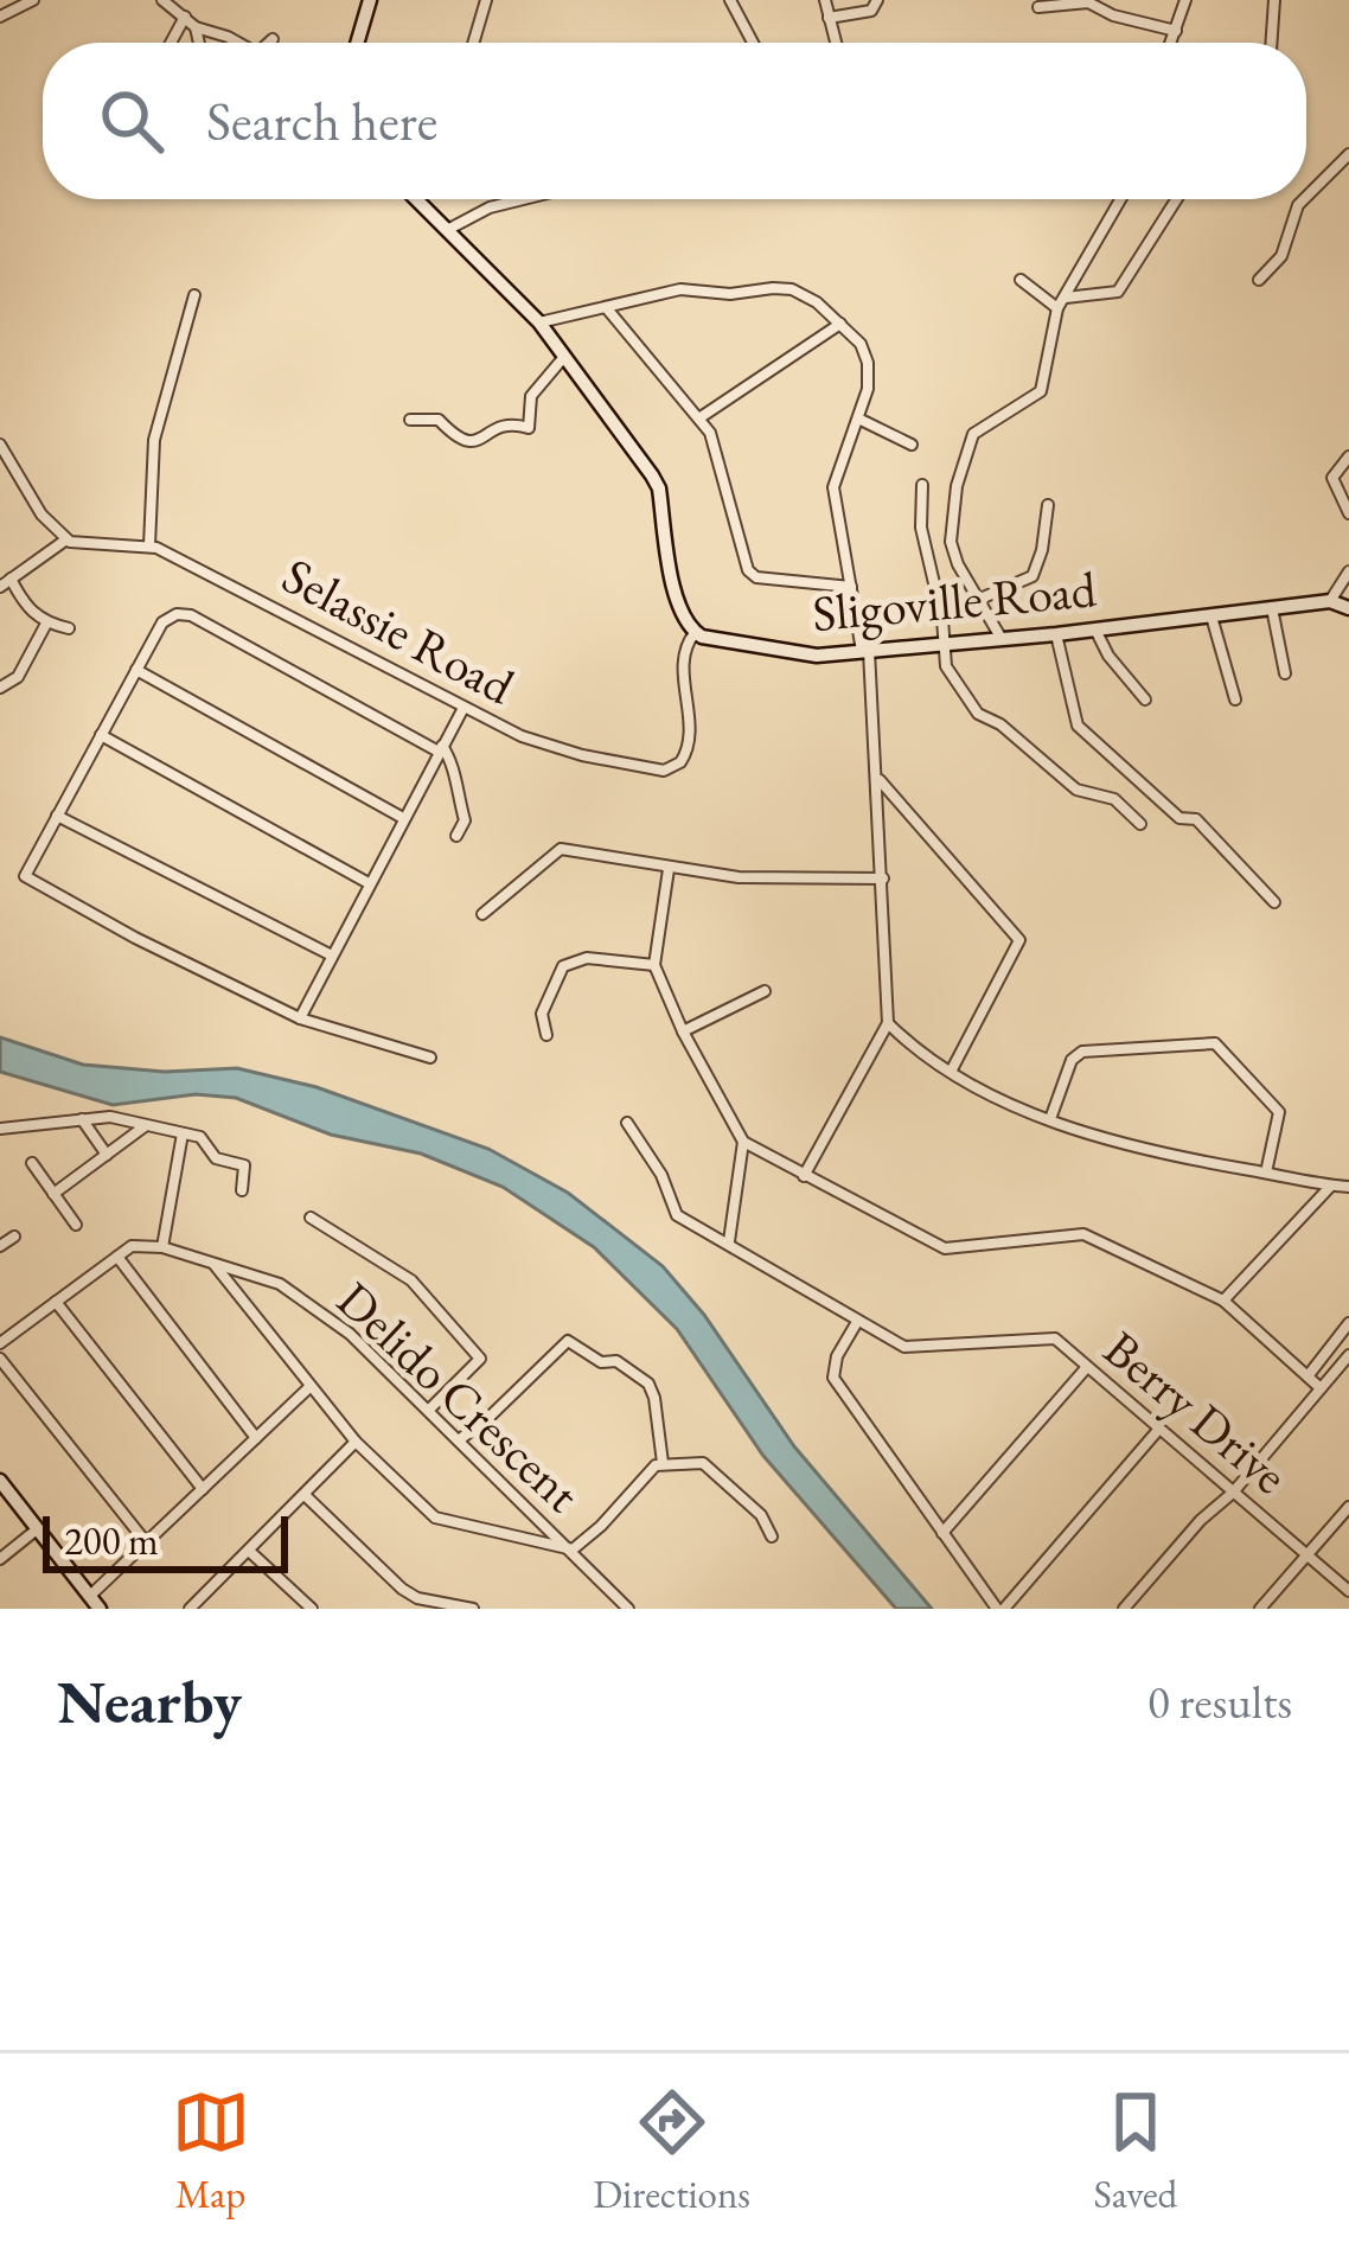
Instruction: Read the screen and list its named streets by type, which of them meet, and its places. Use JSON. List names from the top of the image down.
{
  "streets": {
    "street": [
      "Sligoville Road",
      "Selassie Road",
      "Delido Crescent",
      "Berry Drive"
    ]
  },
  "crossings": [
    ["Sligoville Road", "Selassie Road"]
  ],
  "scale_bar": "200 m",
  "page": {
    "search": "Search here",
    "scale": "200 m",
    "heading": ["Nearby", "0 results"],
    "nav": ["Map", "Directions", "Saved"]
  }
}
